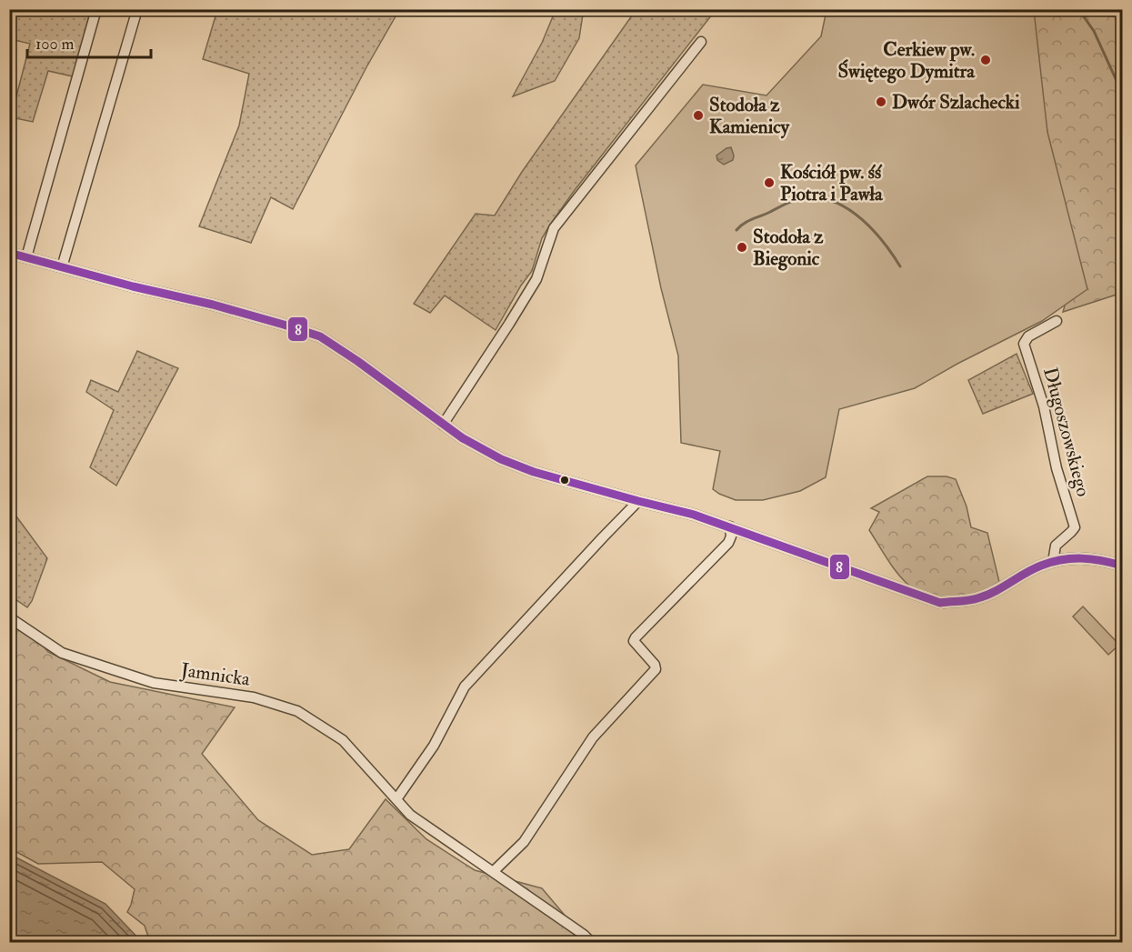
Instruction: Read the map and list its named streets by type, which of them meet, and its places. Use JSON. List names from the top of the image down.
{
  "streets": {
    "street": ["Długoszowskiego", "Jamnicka"]
  },
  "places": [
    "Cerkiew pw. Świętego Dymitra",
    "Dwór Szlachecki",
    "Stodoła z Kamienicy",
    "Kościół pw. śś Piotra i Pawła",
    "Stodoła z Biegonic"
  ],
  "lines": ["transit line 8"],
  "scale_bar": "100 m"
}
